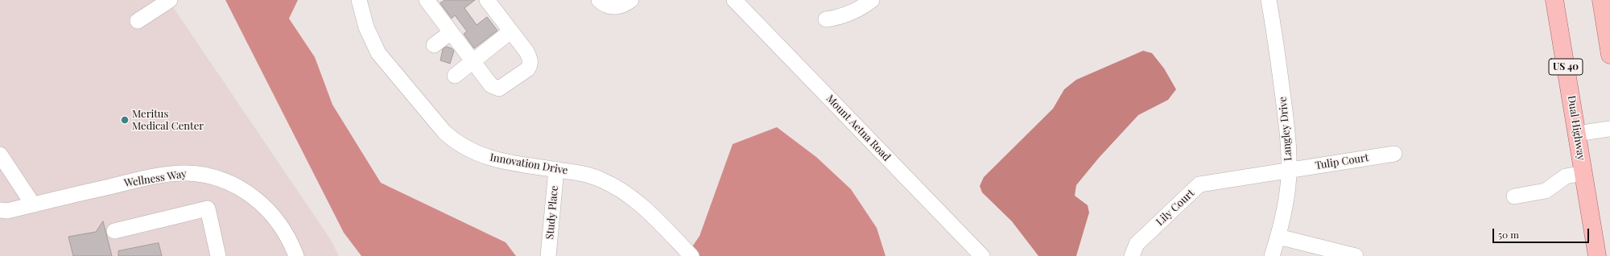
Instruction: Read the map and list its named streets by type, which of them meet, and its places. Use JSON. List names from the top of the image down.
{
  "streets": {
    "main road": ["US 40", "Dual Highway"],
    "street": [
      "Mount Aetna Road",
      "Langley Drive",
      "Tulip Court",
      "Innovation Drive",
      "Wellness Way",
      "Lily Court",
      "Study Place"
    ]
  },
  "crossings": [
    ["Langley Drive", "Tulip Court"],
    ["Langley Drive", "Lily Court"],
    ["Tulip Court", "Lily Court"],
    ["Innovation Drive", "Study Place"]
  ],
  "places": ["Meritus Medical Center"],
  "scale_bar": "50 m"
}
